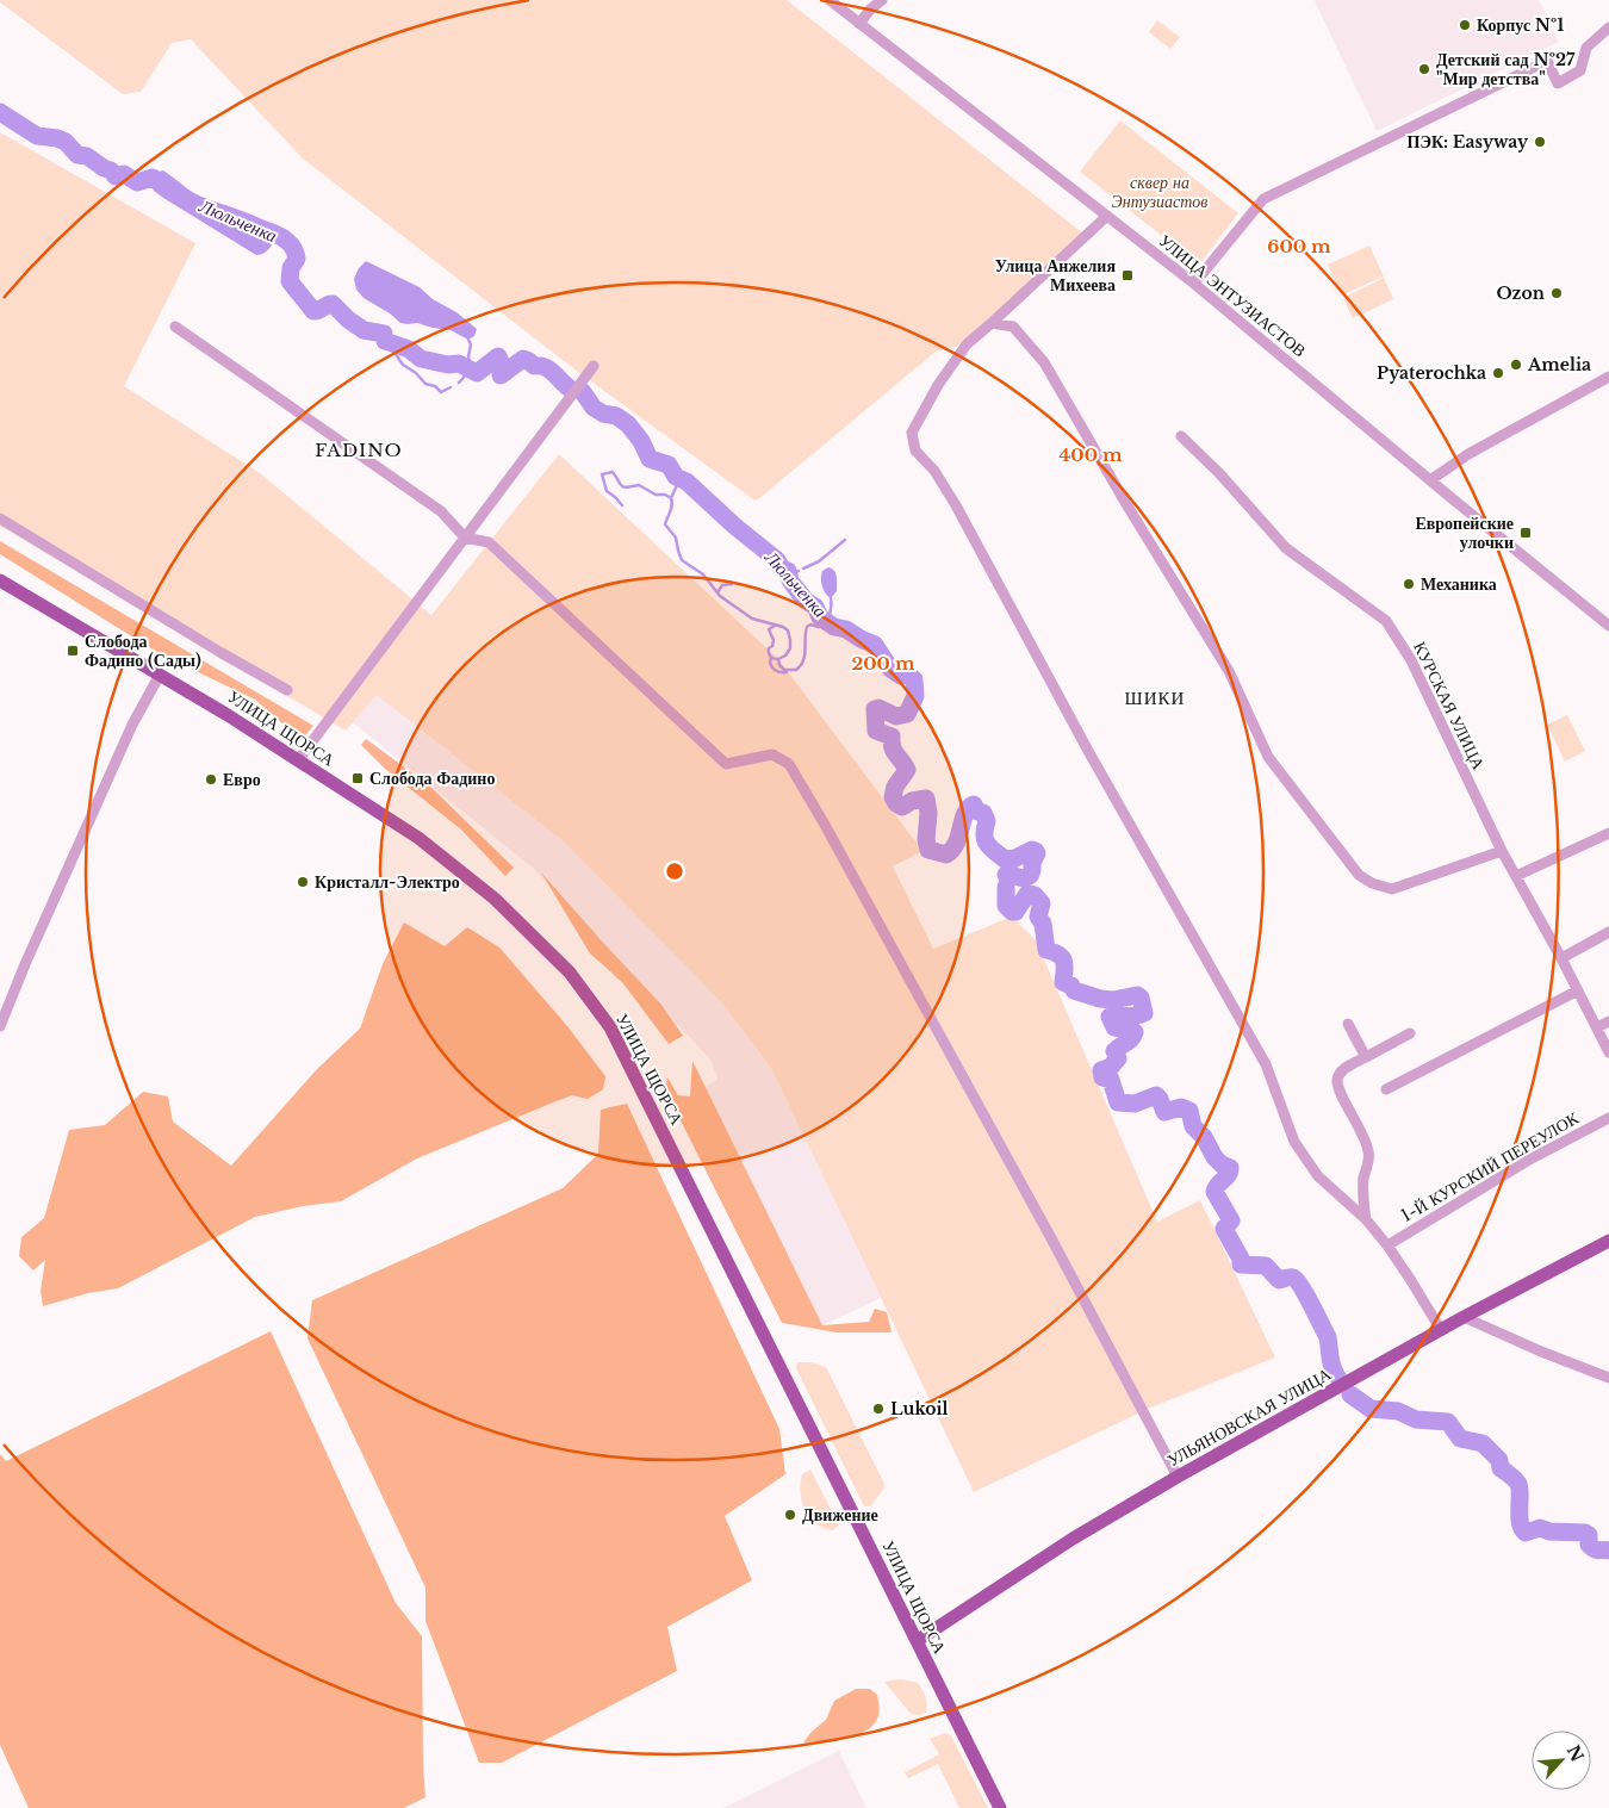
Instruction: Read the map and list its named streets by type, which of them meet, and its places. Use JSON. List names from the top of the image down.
{
  "streets": {
    "main road": ["УЛИЦА ЩОРСА", "УЛЬЯНОВСКАЯ УЛИЦА"],
    "street": ["УЛИЦА ЭНТУЗИАСТОВ", "КУРСКАЯ УЛИЦА", "1-Й КУРСКИЙ ПЕРЕУЛОК"]
  },
  "crossings": [
    ["УЛИЦА ЩОРСА", "УЛЬЯНОВСКАЯ УЛИЦА"]
  ],
  "districts": ["FADINO", "ШИКИ"],
  "water": ["Люльченка"],
  "parks": ["сквер на Энтузиастов"],
  "places": {
    "other": [
      "Корпус №1",
      "Детский сад №27 \"Мир детства\"",
      "ПЭК: Easyway",
      "Ozon",
      "Amelia",
      "Pyaterochka",
      "Механика",
      "Евро",
      "Кристалл-Электро",
      "Lukoil",
      "Движение"
    ],
    "transit": [
      "Улица Анжелия Михеева",
      "Европейские улочки",
      "Слобода Фадино (Сады)",
      "Слобода Фадино"
    ]
  },
  "north": "top right",
  "rings": ["600 m", "400 m", "200 m"]
}
